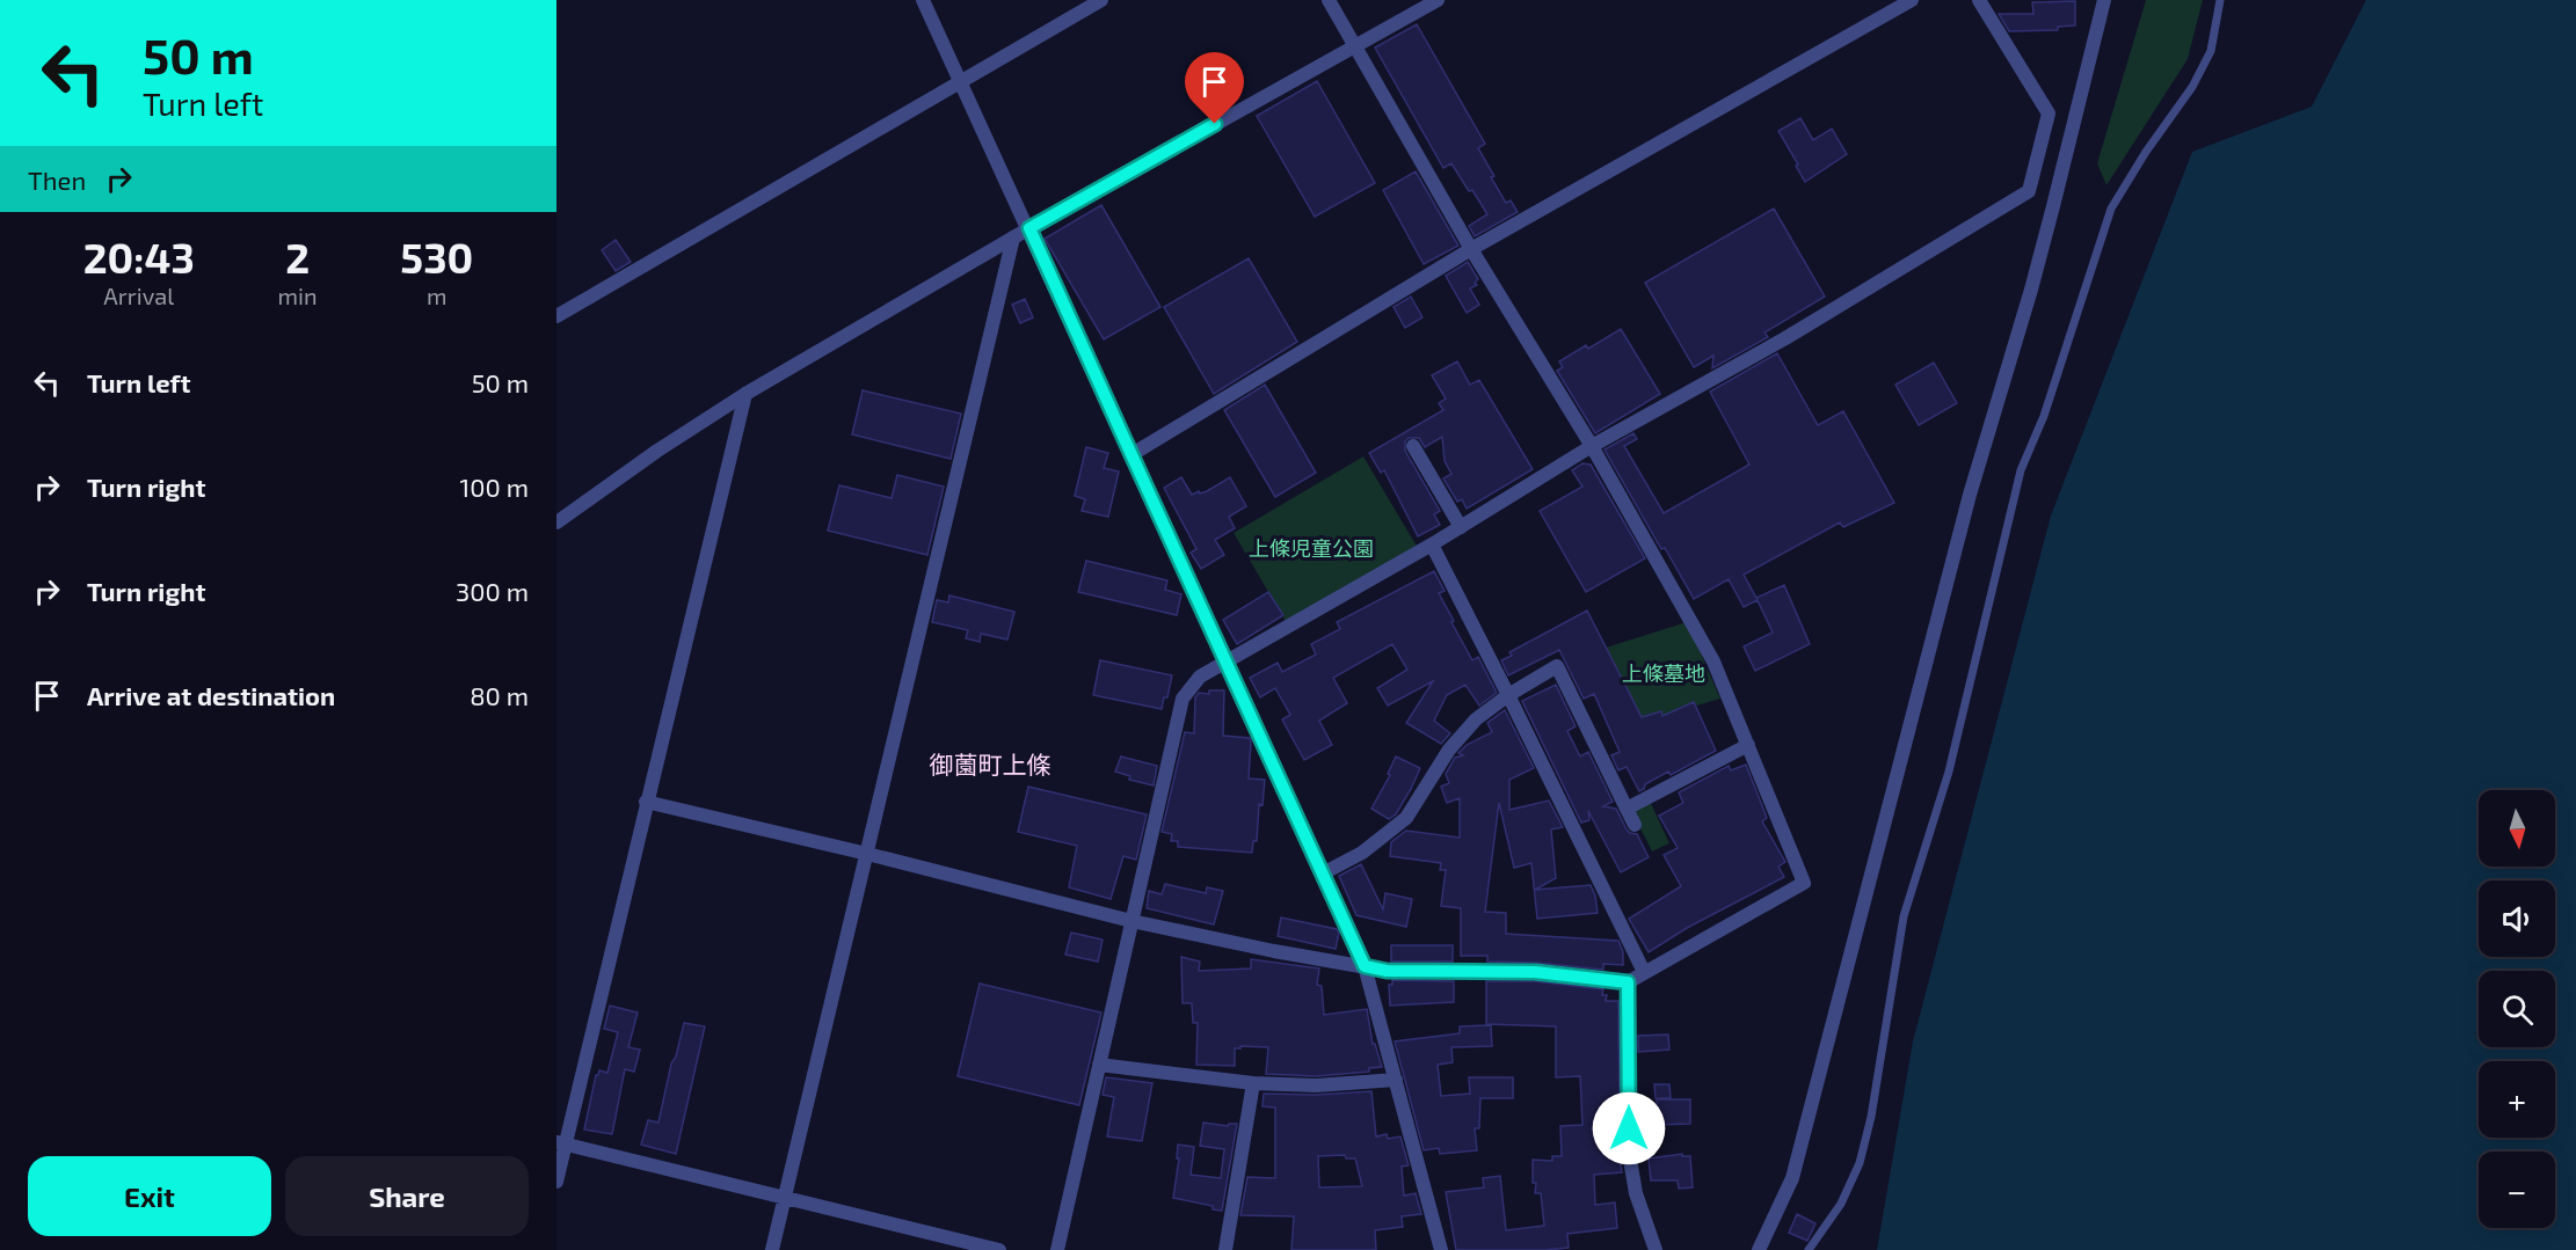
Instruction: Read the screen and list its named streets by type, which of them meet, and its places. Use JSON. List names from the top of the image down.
{
  "districts": ["御薗町上條"],
  "parks": ["上條児童公園", "上條墓地"],
  "north": "bottom",
  "page": {
    "turn": ["50 m", "Turn left"],
    "then": "Then",
    "eta": [
      "20:43",
      "Arrival",
      "2",
      "min",
      "530",
      "m"
    ],
    "list": [
      {
        "name": "Turn left",
        "value": "50 m"
      },
      {
        "name": "Turn right",
        "value": "100 m"
      },
      {
        "name": "Turn right",
        "value": "300 m"
      },
      {
        "name": "Arrive at destination",
        "value": "80 m"
      }
    ],
    "map_buttons": ["+", "−"],
    "buttons": ["Exit", "Share"]
  }
}
